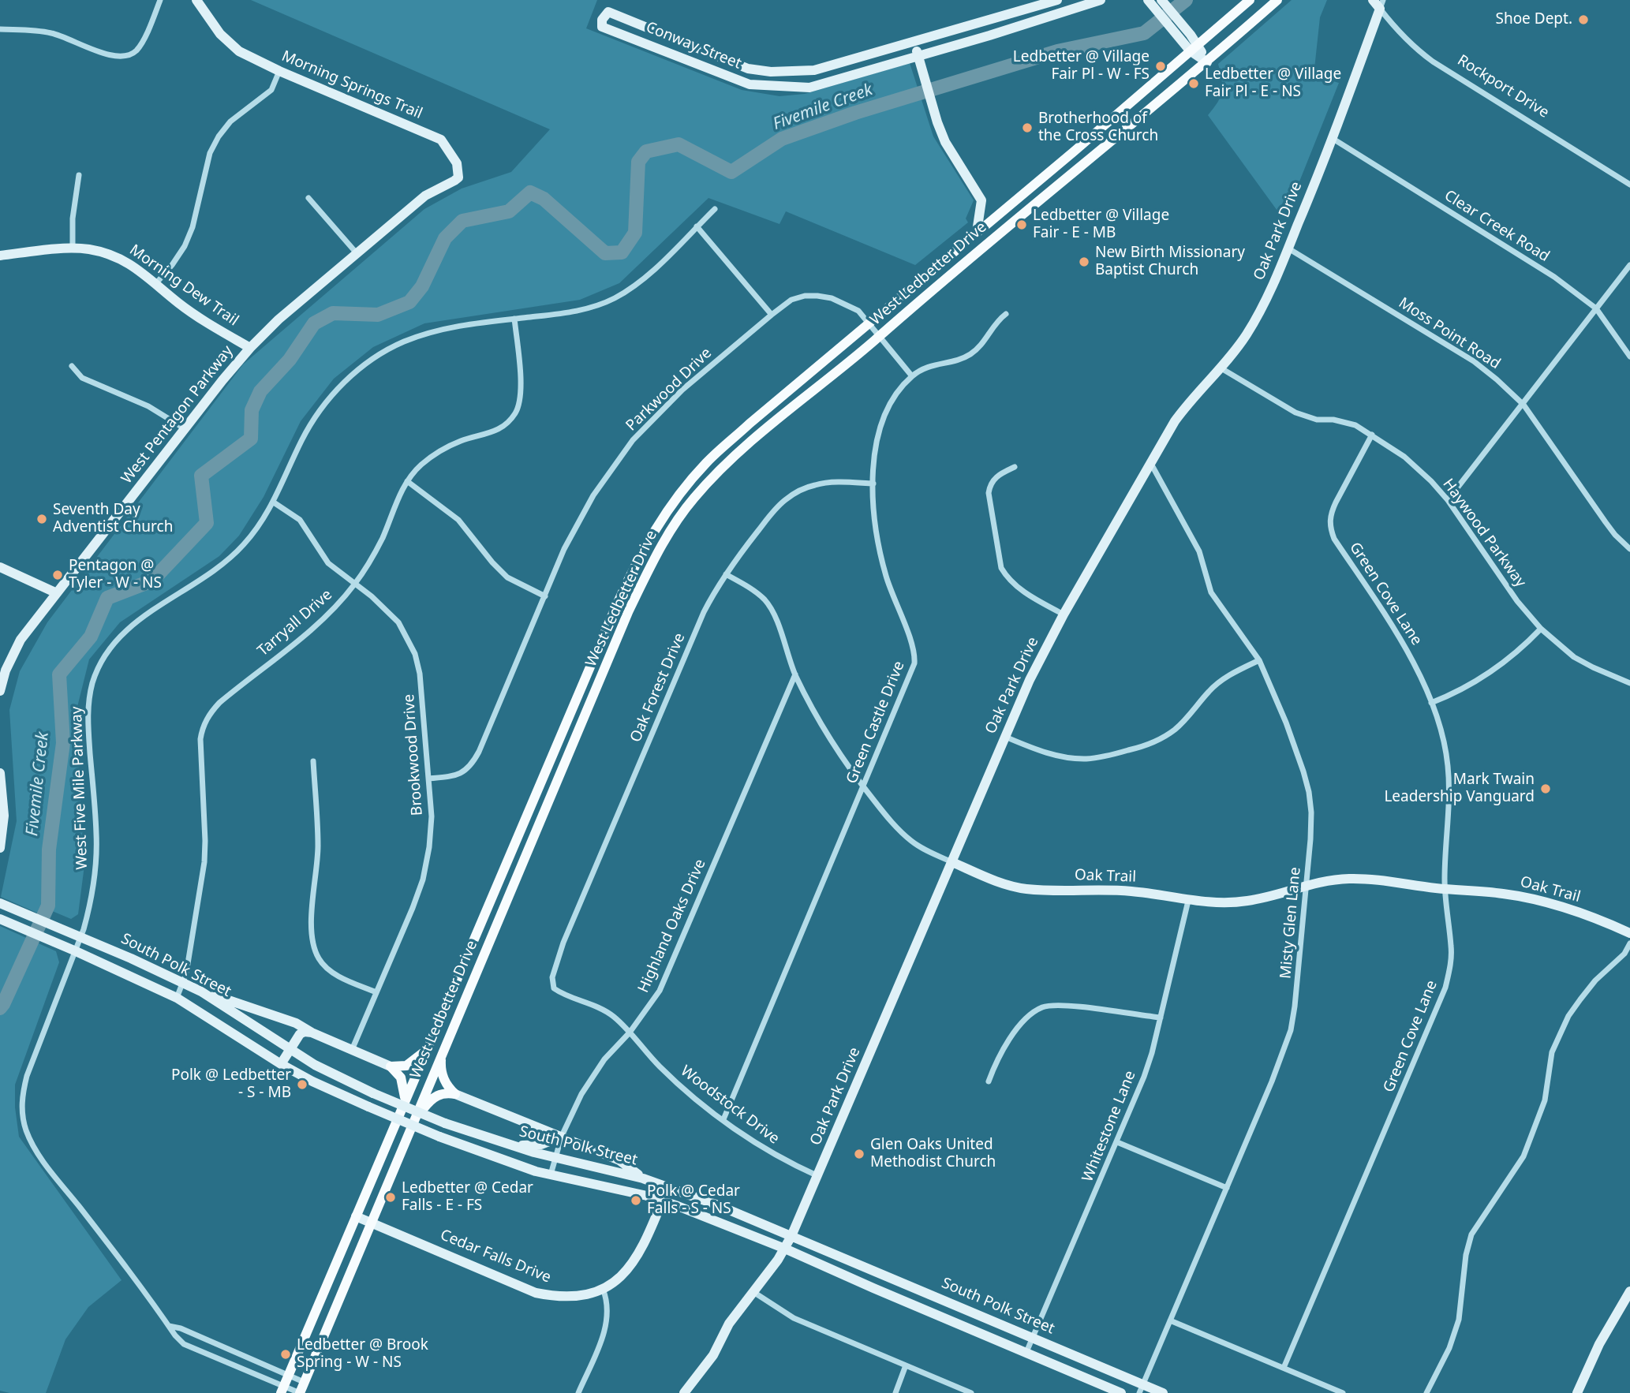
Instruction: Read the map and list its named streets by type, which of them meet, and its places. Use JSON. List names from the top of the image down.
{
  "streets": {
    "main road": ["West Ledbetter Drive"],
    "street": [
      "Conway Street",
      "Morning Springs Trail",
      "Rockport Drive",
      "Clear Creek Road",
      "Oak Park Drive",
      "Morning Dew Trail",
      "Moss Point Road",
      "Parkwood Drive",
      "West Pentagon Parkway",
      "Haywood Parkway",
      "Green Cove Lane",
      "Tarryall Drive",
      "Oak Forest Drive",
      "Green Castle Drive",
      "Brookwood Drive",
      "West Five Mile Parkway",
      "Oak Trail",
      "Misty Glen Lane",
      "Highland Oaks Drive",
      "South Polk Street",
      "Woodstock Drive",
      "Whitestone Lane",
      "Cedar Falls Drive"
    ]
  },
  "crossings": [
    ["Morning Springs Trail", "West Pentagon Parkway"],
    ["Rockport Drive", "Oak Park Drive"],
    ["Clear Creek Road", "Oak Park Drive"],
    ["Oak Park Drive", "Moss Point Road"],
    ["Oak Park Drive", "Haywood Parkway"],
    ["Oak Park Drive", "Oak Trail"],
    ["Oak Park Drive", "Misty Glen Lane"],
    ["Oak Park Drive", "South Polk Street"],
    ["Oak Park Drive", "Woodstock Drive"],
    ["West Ledbetter Drive", "Parkwood Drive"],
    ["West Ledbetter Drive", "West Five Mile Parkway"],
    ["West Ledbetter Drive", "Cedar Falls Drive"],
    ["Morning Dew Trail", "West Pentagon Parkway"],
    ["Parkwood Drive", "Green Castle Drive"],
    ["Parkwood Drive", "Brookwood Drive"],
    ["Haywood Parkway", "Green Cove Lane"],
    ["Green Cove Lane", "Oak Trail"],
    ["Tarryall Drive", "Brookwood Drive"],
    ["Tarryall Drive", "West Five Mile Parkway"],
    ["Tarryall Drive", "South Polk Street"],
    ["Oak Forest Drive", "Green Castle Drive"],
    ["Oak Forest Drive", "Oak Trail"],
    ["Oak Forest Drive", "Woodstock Drive"],
    ["Green Castle Drive", "Oak Trail"],
    ["Green Castle Drive", "Woodstock Drive"],
    ["Brookwood Drive", "West Five Mile Parkway"],
    ["West Five Mile Parkway", "South Polk Street"],
    ["Oak Trail", "Misty Glen Lane"],
    ["Oak Trail", "Highland Oaks Drive"],
    ["Oak Trail", "Whitestone Lane"],
    ["Misty Glen Lane", "South Polk Street"],
    ["Highland Oaks Drive", "South Polk Street"],
    ["Highland Oaks Drive", "Woodstock Drive"],
    ["South Polk Street", "Whitestone Lane"],
    ["South Polk Street", "Cedar Falls Drive"]
  ],
  "water": ["Fivemile Creek"],
  "places": [
    "Shoe Dept.",
    "Ledbetter @ Village Fair Pl - W - FS",
    "Ledbetter @ Village Fair Pl - E - NS",
    "Brotherhood of the Cross Church",
    "Ledbetter @ Village Fair - E - MB",
    "New Birth Missionary Baptist Church",
    "Seventh Day Adventist Church",
    "Pentagon @ Tyler - W - NS",
    "Mark Twain Leadership Vanguard",
    "Polk @ Ledbetter - S - MB",
    "Glen Oaks United Methodist Church",
    "Ledbetter @ Cedar Falls - E - FS",
    "Polk @ Cedar Falls - S - NS",
    "Ledbetter @ Brook Spring - W - NS"
  ]
}
